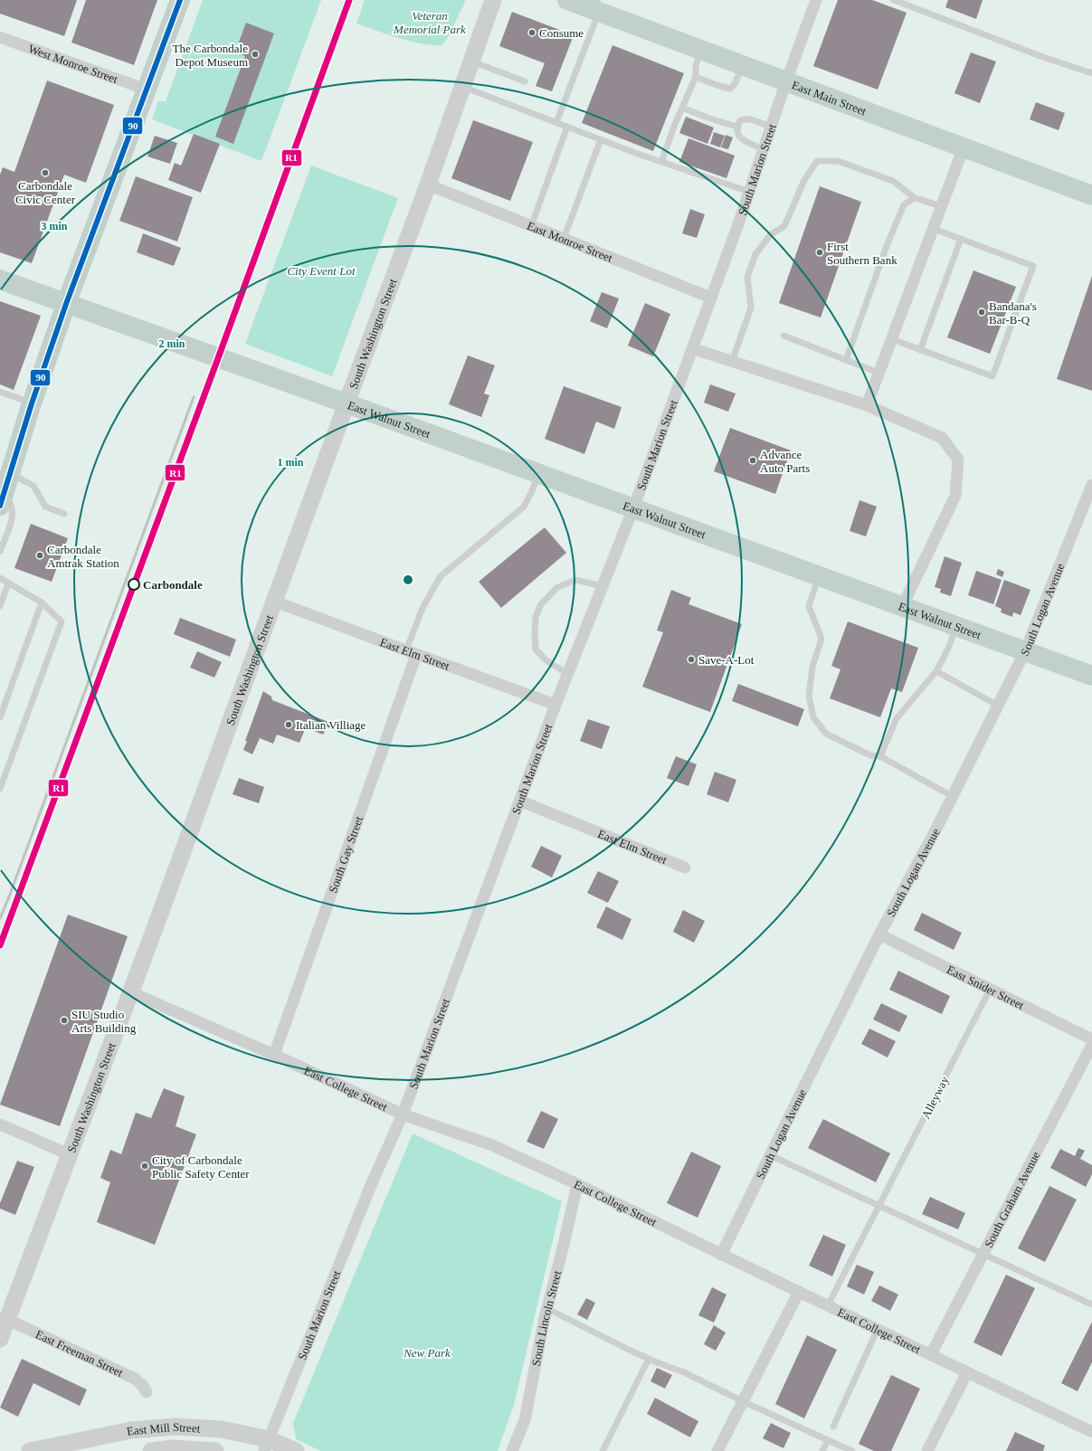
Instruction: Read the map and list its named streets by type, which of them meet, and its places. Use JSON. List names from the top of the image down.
{
  "streets": {
    "highway": ["East Main Street", "East Walnut Street"],
    "street": [
      "West Monroe Street",
      "South Marion Street",
      "East Monroe Street",
      "South Washington Street",
      "South Logan Avenue",
      "East Elm Street",
      "South Gay Street",
      "East Snider Street",
      "East College Street",
      "South Graham Avenue",
      "South Lincoln Street",
      "East Freeman Street",
      "East Mill Street"
    ],
    "lane": ["Alleyway"]
  },
  "crossings": [
    ["East Main Street", "South Marion Street"],
    ["South Marion Street", "East Monroe Street"],
    ["South Marion Street", "East Walnut Street"],
    ["South Marion Street", "East Elm Street"],
    ["South Marion Street", "East College Street"],
    ["South Marion Street", "East Mill Street"],
    ["East Monroe Street", "South Washington Street"],
    ["South Washington Street", "East Walnut Street"],
    ["South Washington Street", "East Elm Street"],
    ["South Washington Street", "East College Street"],
    ["South Washington Street", "East Freeman Street"],
    ["East Walnut Street", "South Logan Avenue"],
    ["South Logan Avenue", "East Snider Street"],
    ["South Logan Avenue", "East College Street"],
    ["East Elm Street", "South Gay Street"],
    ["South Gay Street", "East College Street"],
    ["East Snider Street", "Alleyway"],
    ["East College Street", "Alleyway"],
    ["East College Street", "South Graham Avenue"],
    ["East College Street", "South Lincoln Street"]
  ],
  "parks": ["Veteran Memorial Park", "City Event Lot", "New Park"],
  "places": [
    "Consume",
    "The Carbondale Depot Museum",
    "Carbondale Civic Center",
    "First Southern Bank",
    "Bandana's Bar-B-Q",
    "Advance Auto Parts",
    "Carbondale Amtrak Station",
    "Carbondale",
    "Save-A-Lot",
    "Italian Villiage",
    "SIU Studio Arts Building",
    "City of Carbondale Public Safety Center"
  ],
  "lines": ["transit line R1", "transit line 90"],
  "rings": ["3 min", "2 min", "1 min"]
}
